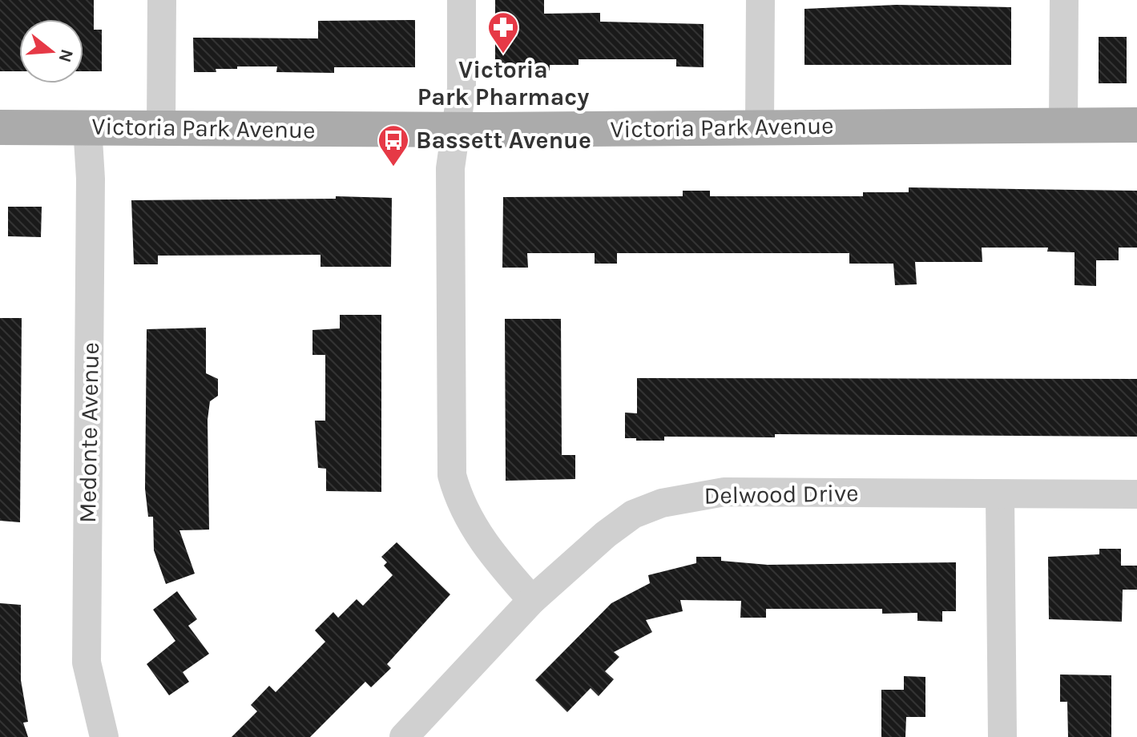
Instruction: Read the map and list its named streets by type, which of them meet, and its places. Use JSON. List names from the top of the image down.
{
  "streets": {
    "main road": ["Victoria Park Avenue"],
    "street": ["Medonte Avenue", "Delwood Drive"]
  },
  "crossings": [
    ["Victoria Park Avenue", "Medonte Avenue"]
  ],
  "places": {
    "pharmacy": ["Victoria Park Pharmacy"],
    "bus stop": ["Bassett Avenue"]
  },
  "north": "right"
}
